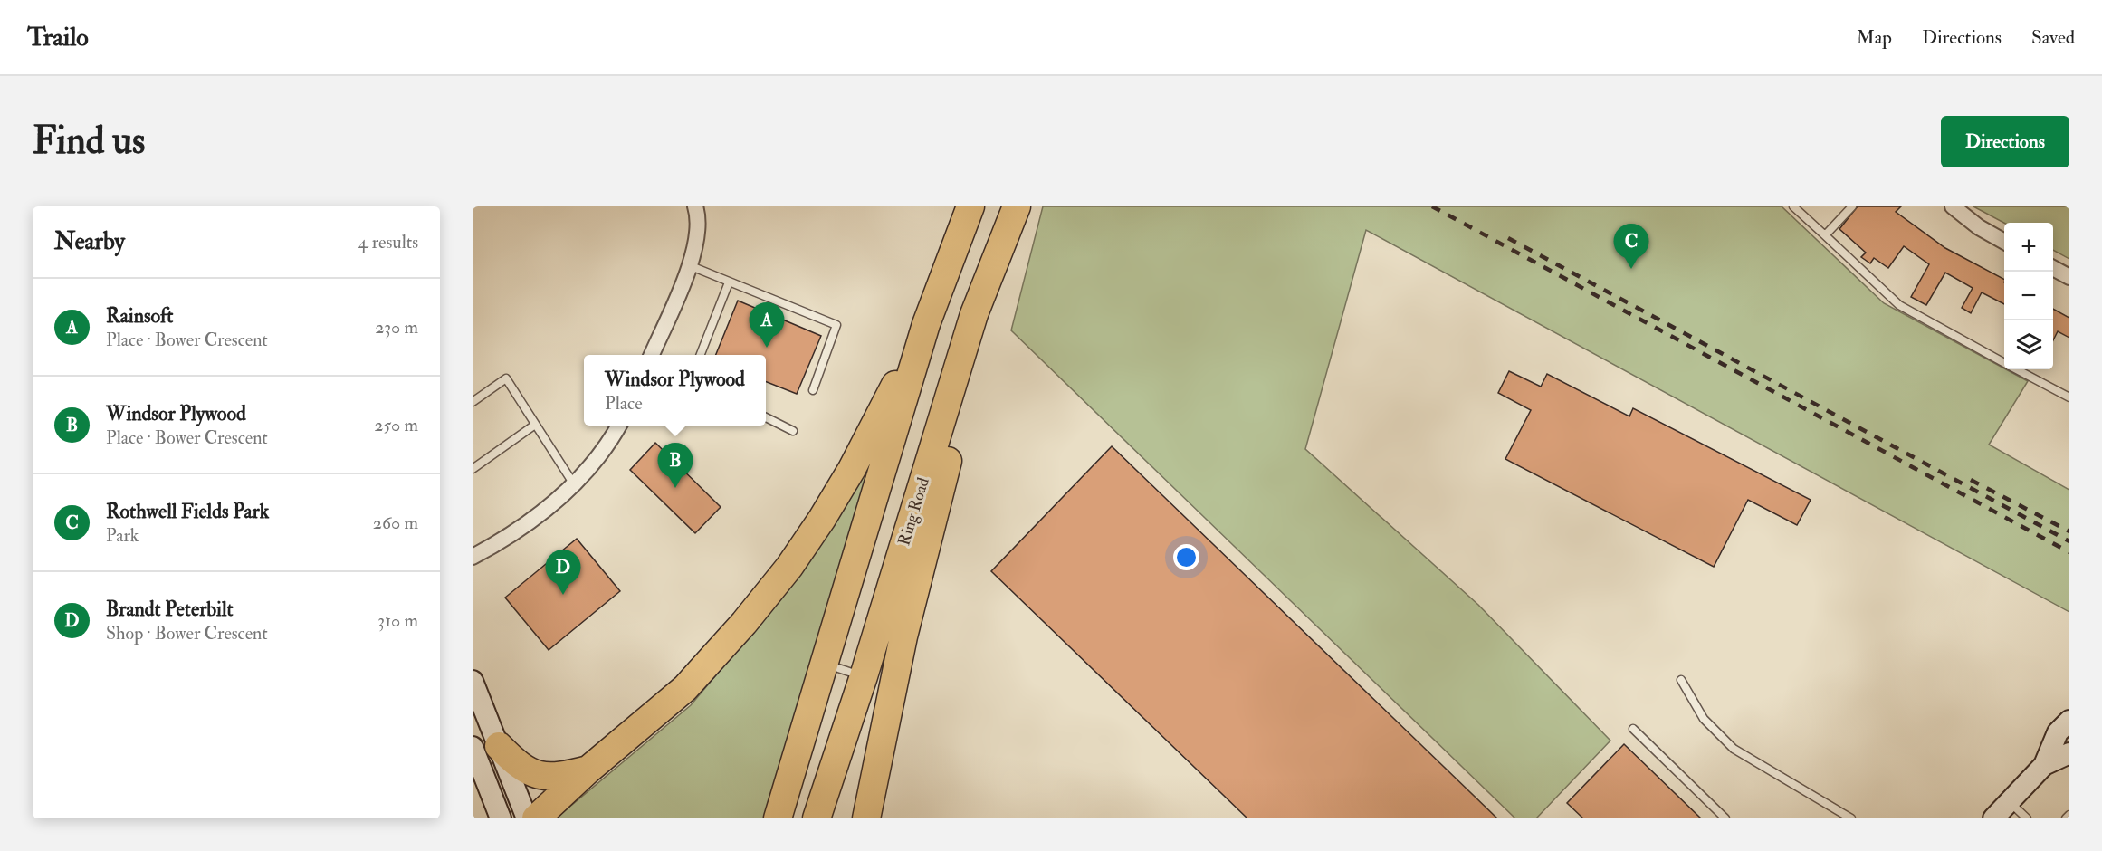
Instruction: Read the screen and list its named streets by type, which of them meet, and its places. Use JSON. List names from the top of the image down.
{
  "streets": {
    "highway": ["Ring Road"]
  },
  "page": {
    "header": "Trailo",
    "nav": ["Map", "Directions", "Saved"],
    "buttons": "Directions",
    "title": "Find us",
    "heading": ["Nearby", "4 results"],
    "map_buttons": ["+", "−"],
    "pins": [
      "C",
      "A",
      "B",
      "D"
    ],
    "list": [
      {
        "mark": "A",
        "name": "Rainsoft",
        "note": "Place · Bower Crescent",
        "value": "230 m"
      },
      {
        "mark": "B",
        "name": "Windsor Plywood",
        "note": "Place · Bower Crescent",
        "value": "250 m"
      },
      {
        "mark": "C",
        "name": "Rothwell Fields Park",
        "note": "Park",
        "value": "260 m"
      },
      {
        "mark": "D",
        "name": "Brandt Peterbilt",
        "note": "Shop · Bower Crescent",
        "value": "310 m"
      }
    ],
    "popup": ["Windsor Plywood", "Place"]
  }
}
